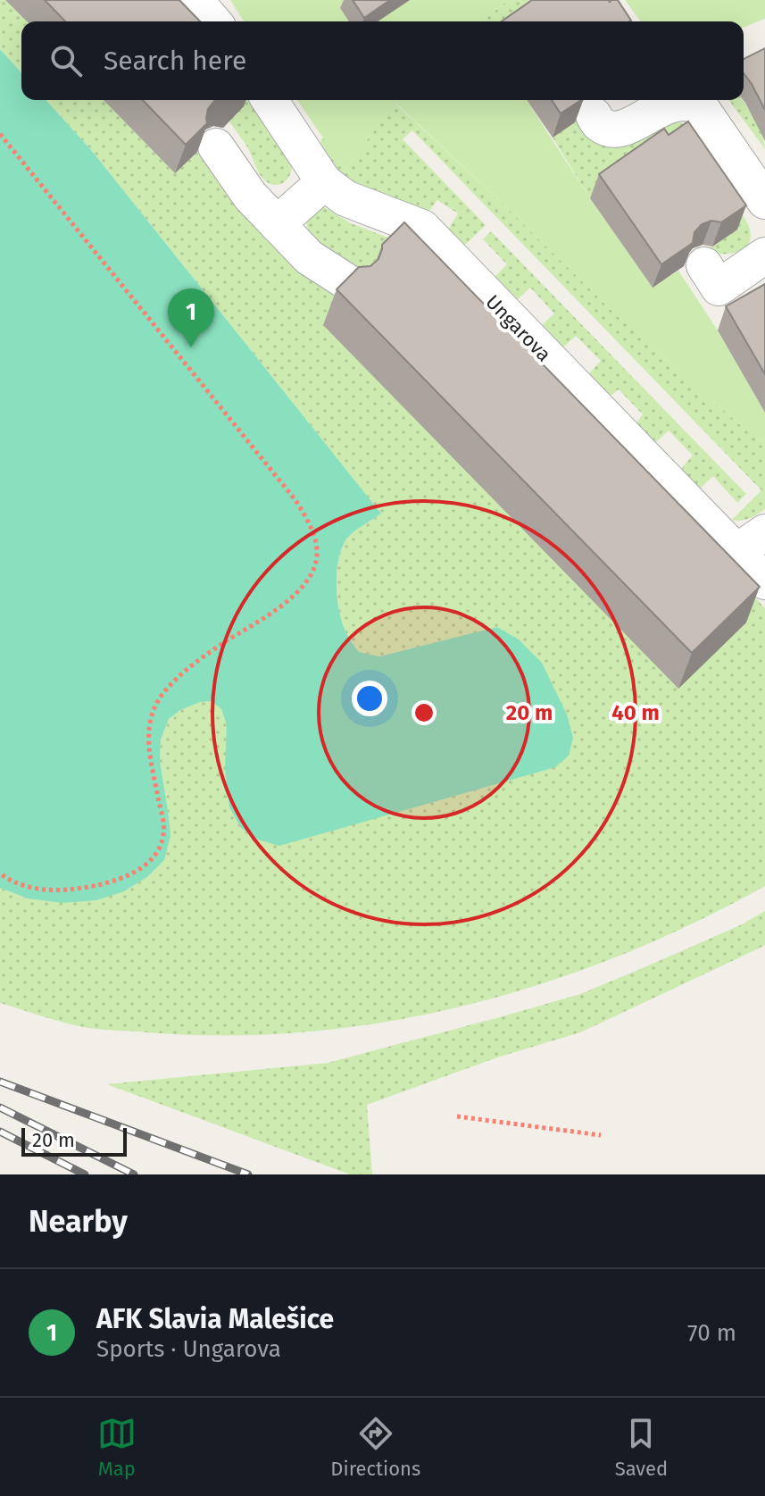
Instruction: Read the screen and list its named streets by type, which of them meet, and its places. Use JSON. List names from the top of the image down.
{
  "streets": {
    "street": ["Ungarova"]
  },
  "scale_bar": "20 m",
  "page": {
    "search": "Search here",
    "pins": "1",
    "scale": "20 m",
    "heading": "Nearby",
    "list": [
      {
        "mark": "1",
        "name": "AFK Slavia Malešice",
        "note": "Sports · Ungarova",
        "value": "70 m"
      }
    ],
    "nav": ["Map", "Directions", "Saved"]
  },
  "rings": ["20 m", "40 m"]
}
